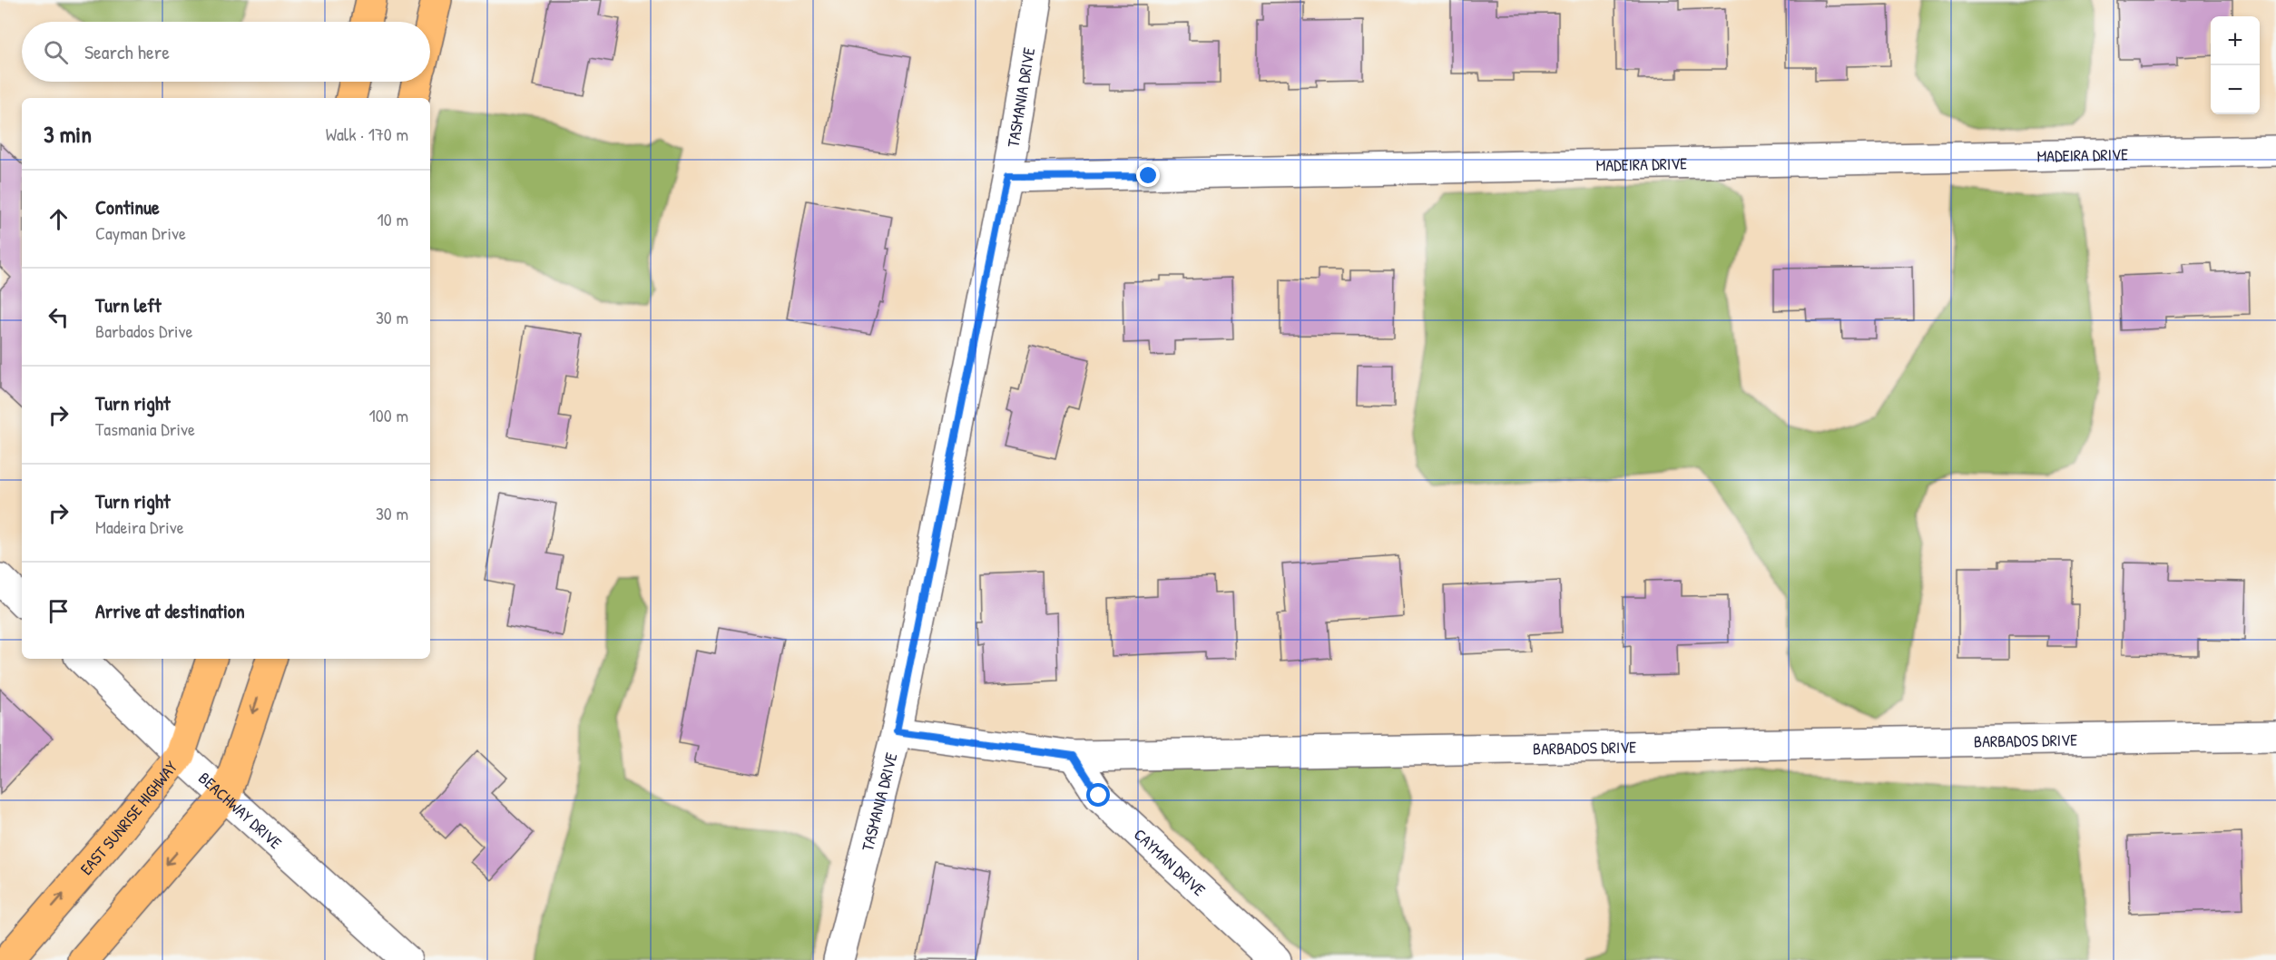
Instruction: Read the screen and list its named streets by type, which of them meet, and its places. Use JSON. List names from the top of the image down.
{
  "streets": {
    "main road": ["EAST SUNRISE HIGHWAY"],
    "street": [
      "TASMANIA DRIVE",
      "MADEIRA DRIVE",
      "BARBADOS DRIVE",
      "BEACHWAY DRIVE",
      "CAYMAN DRIVE"
    ]
  },
  "crossings": [
    ["TASMANIA DRIVE", "MADEIRA DRIVE"],
    ["TASMANIA DRIVE", "BARBADOS DRIVE"],
    ["BARBADOS DRIVE", "CAYMAN DRIVE"],
    ["BEACHWAY DRIVE", "EAST SUNRISE HIGHWAY"]
  ],
  "page": {
    "map_buttons": ["+", "−"],
    "search": "Search here",
    "heading": ["3 min", "Walk · 170 m"],
    "list": [
      ["Continue", "Cayman Drive", "10 m"],
      ["Turn left", "Barbados Drive", "30 m"],
      ["Turn right", "Tasmania Drive", "100 m"],
      ["Turn right", "Madeira Drive", "30 m"],
      "Arrive at destination"
    ]
  }
}
